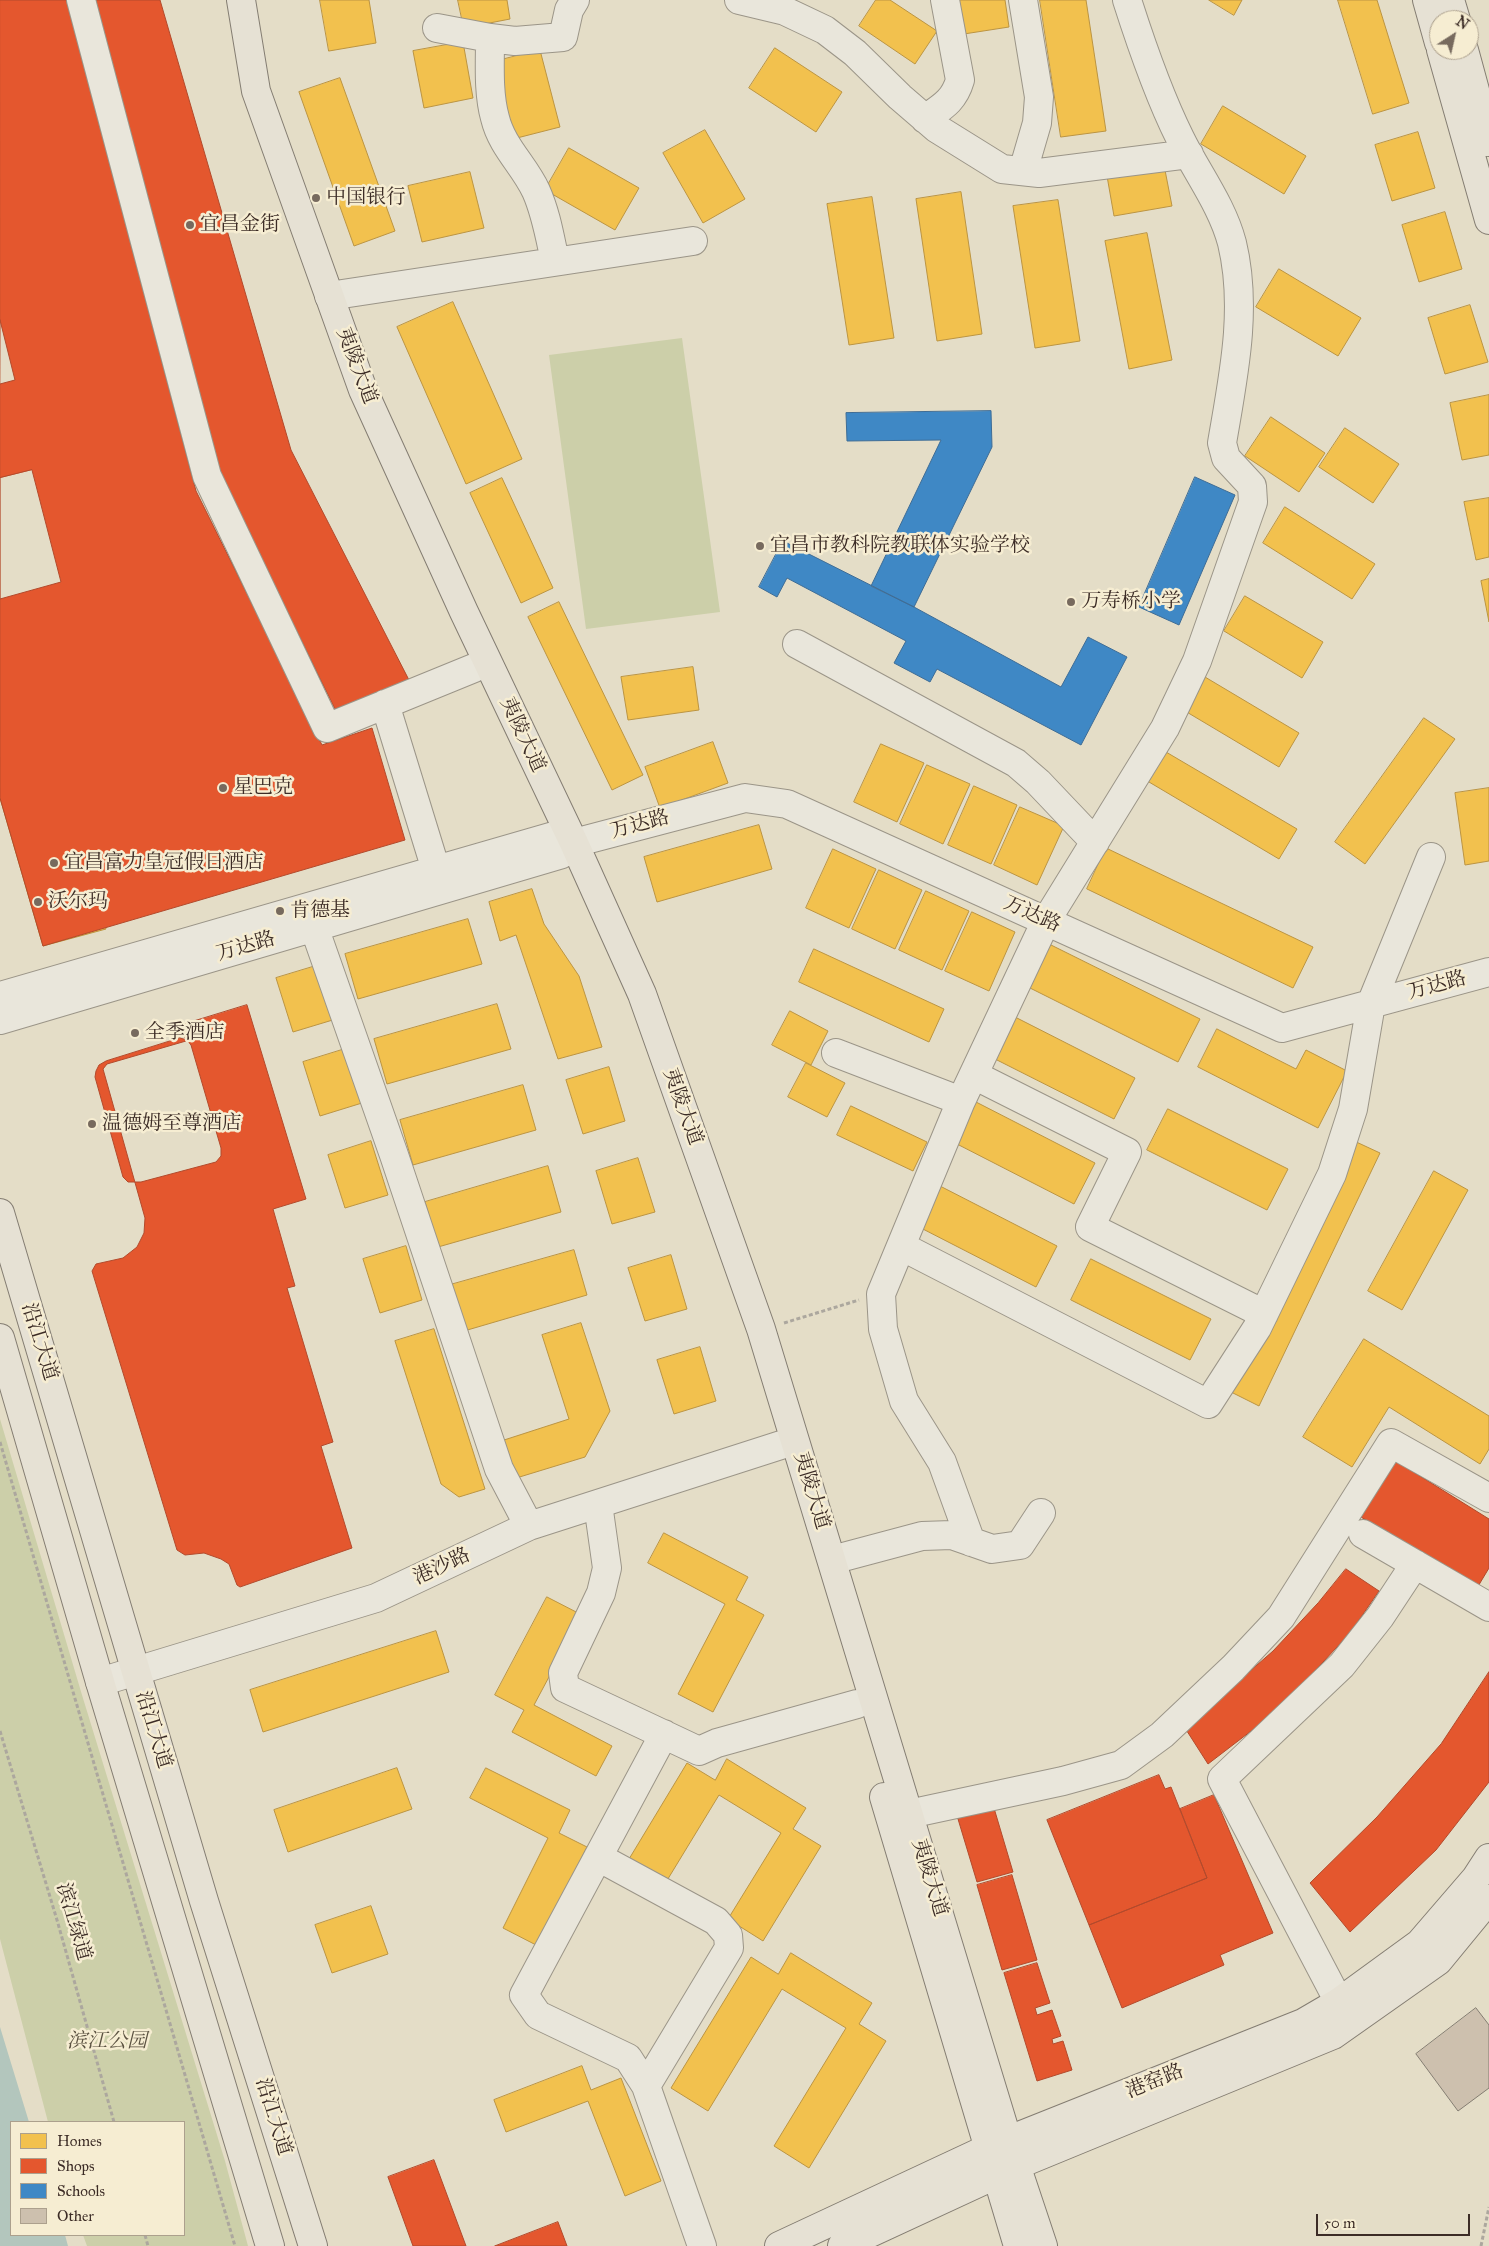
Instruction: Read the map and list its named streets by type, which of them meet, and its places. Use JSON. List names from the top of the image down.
{
  "streets": {
    "main road": ["夷陵大道", "沿江大道", "港窑路"],
    "street": ["万达路", "港沙路"],
    "path": ["滨江绿道"]
  },
  "crossings": [
    ["夷陵大道", "万达路"],
    ["夷陵大道", "港沙路"],
    ["夷陵大道", "港窑路"],
    ["沿江大道", "港沙路"]
  ],
  "parks": ["滨江公园"],
  "places": [
    "中国银行",
    "宜昌金街",
    "宜昌市教科院教联体实验学校",
    "万寿桥小学",
    "星巴克",
    "宜昌富力皇冠假日酒店",
    "沃尔玛",
    "肯德基",
    "全季酒店",
    "温德姆至尊酒店"
  ],
  "legend": [
    "Homes",
    "Shops",
    "Schools",
    "Other"
  ],
  "scale_bar": "50 m",
  "north": "top right"
}
